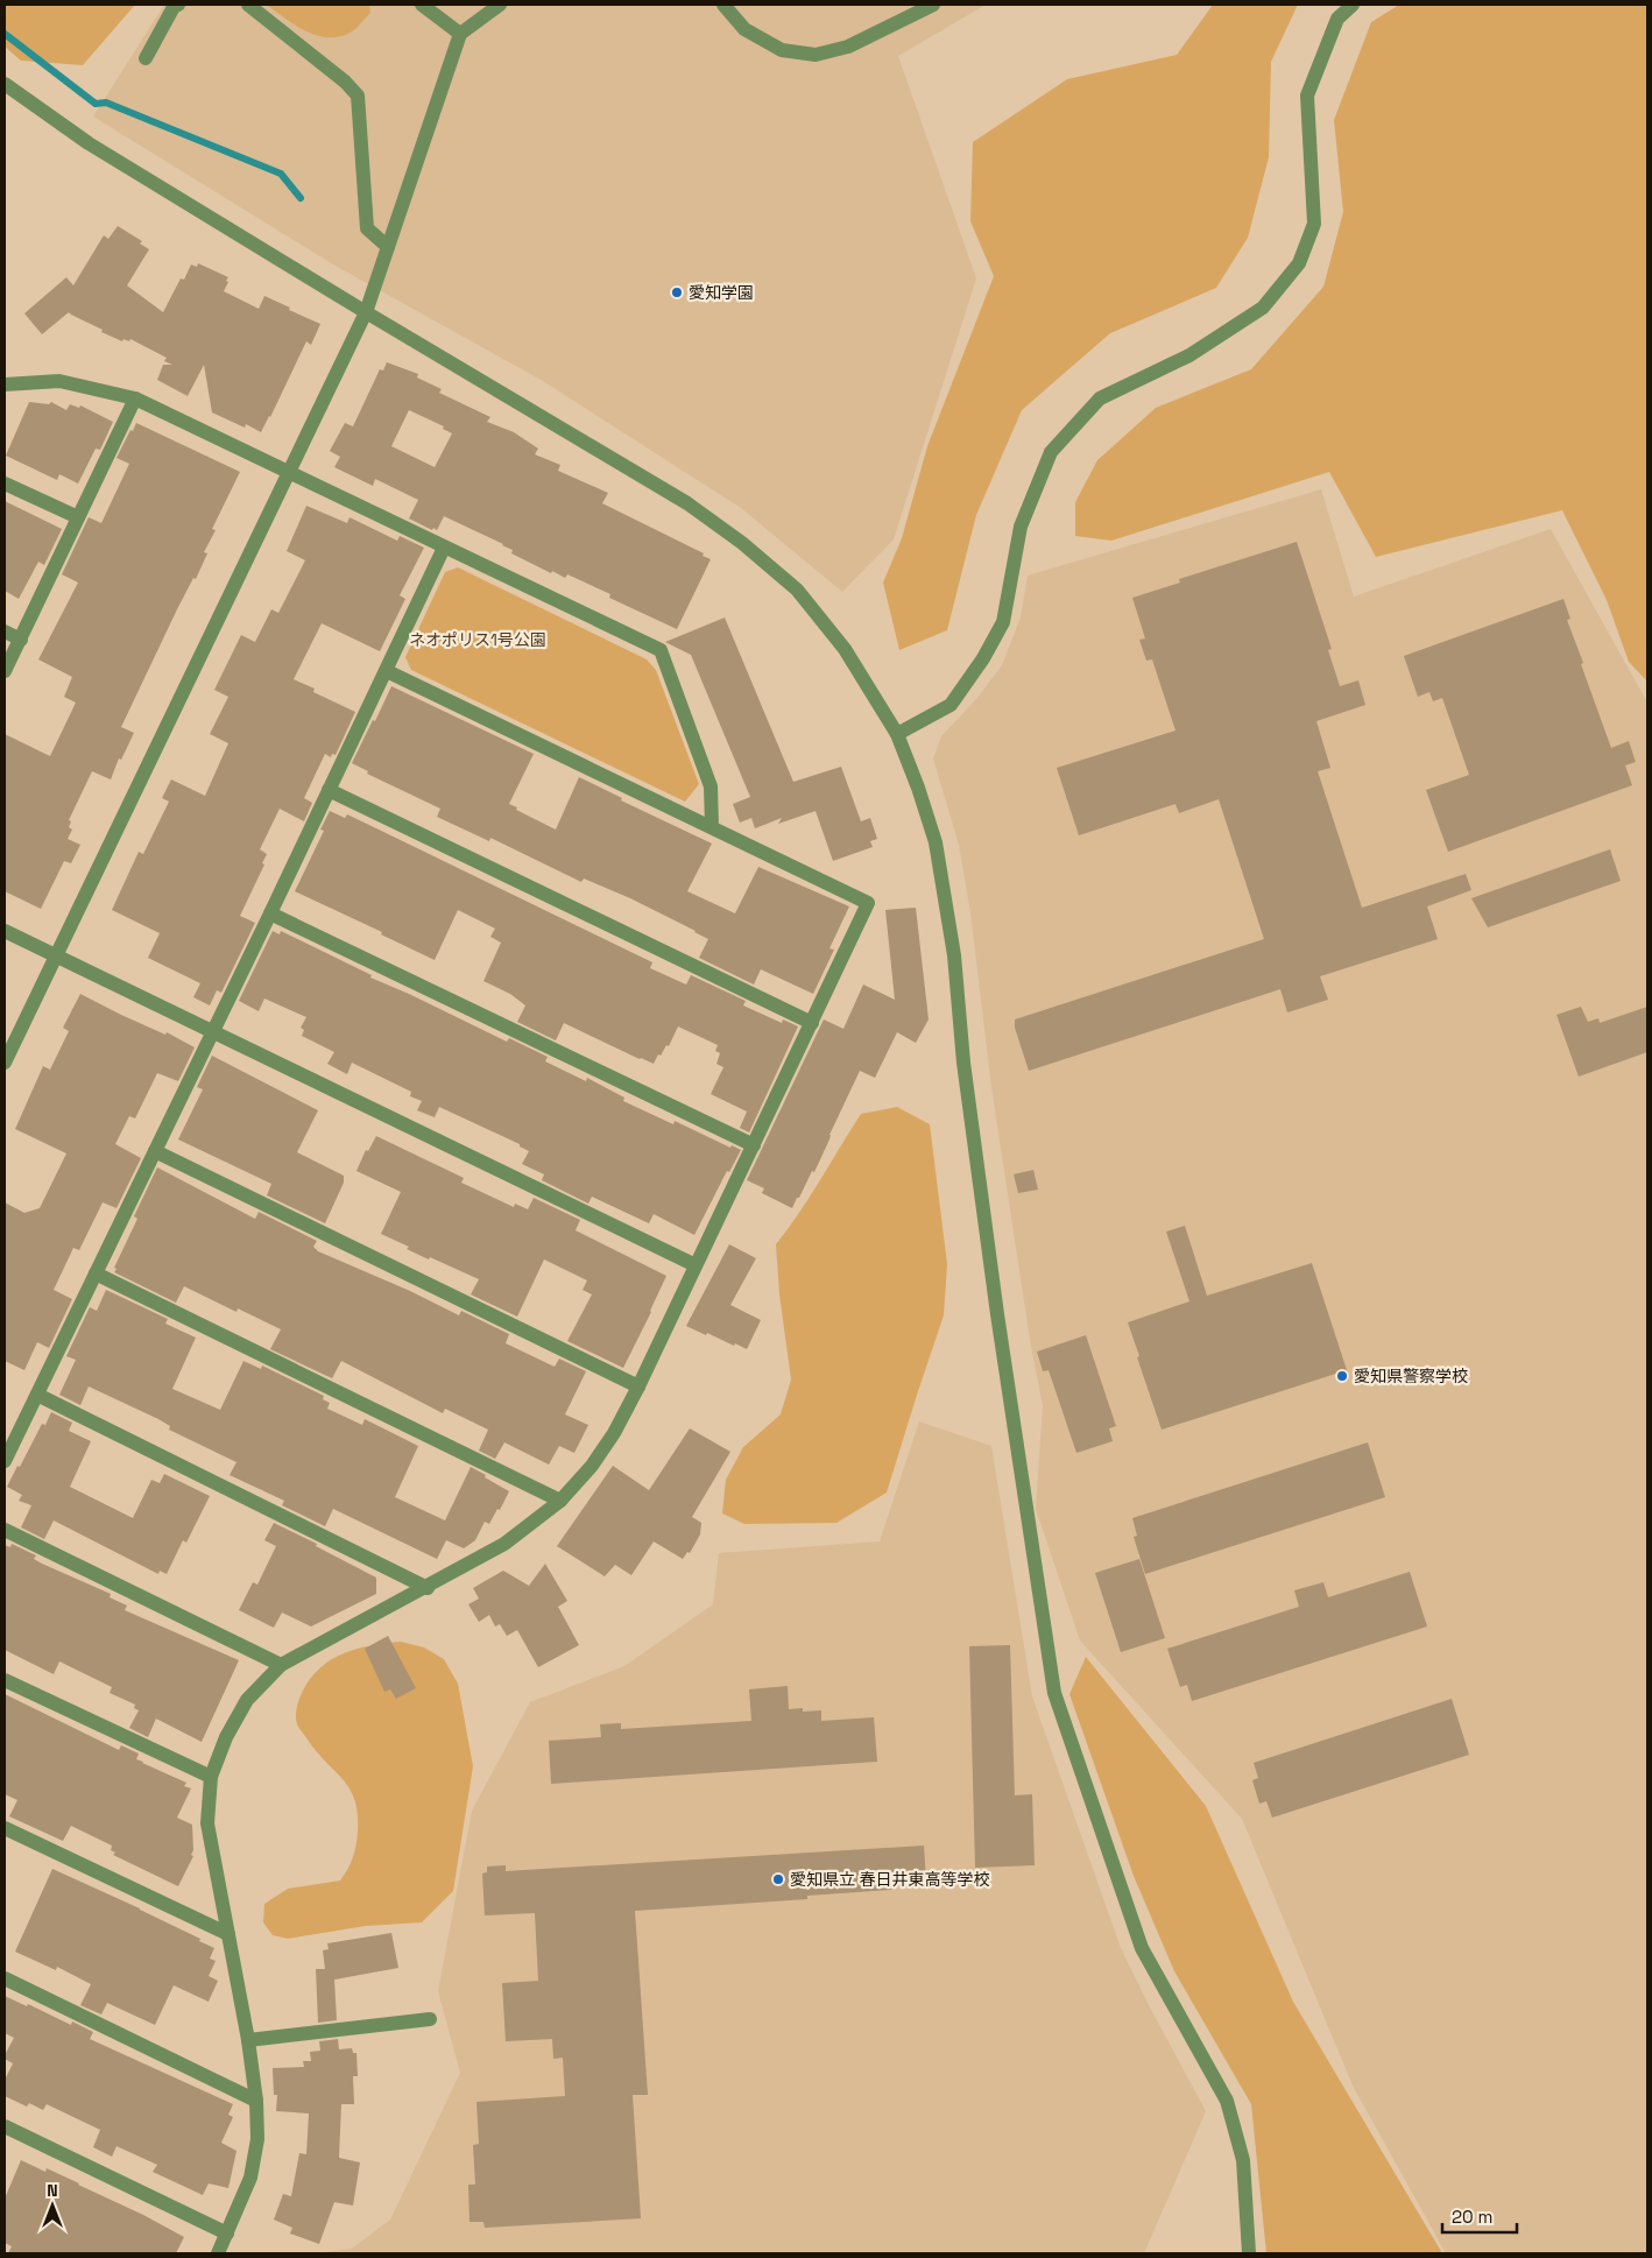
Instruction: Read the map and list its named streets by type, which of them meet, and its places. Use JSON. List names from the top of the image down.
{
  "parks": ["ネオポリス1号公園"],
  "places": ["愛知学園", "愛知県警察学校", "愛知県立 春日井東高等学校"],
  "scale_bar": "20 m",
  "north": "top"
}
